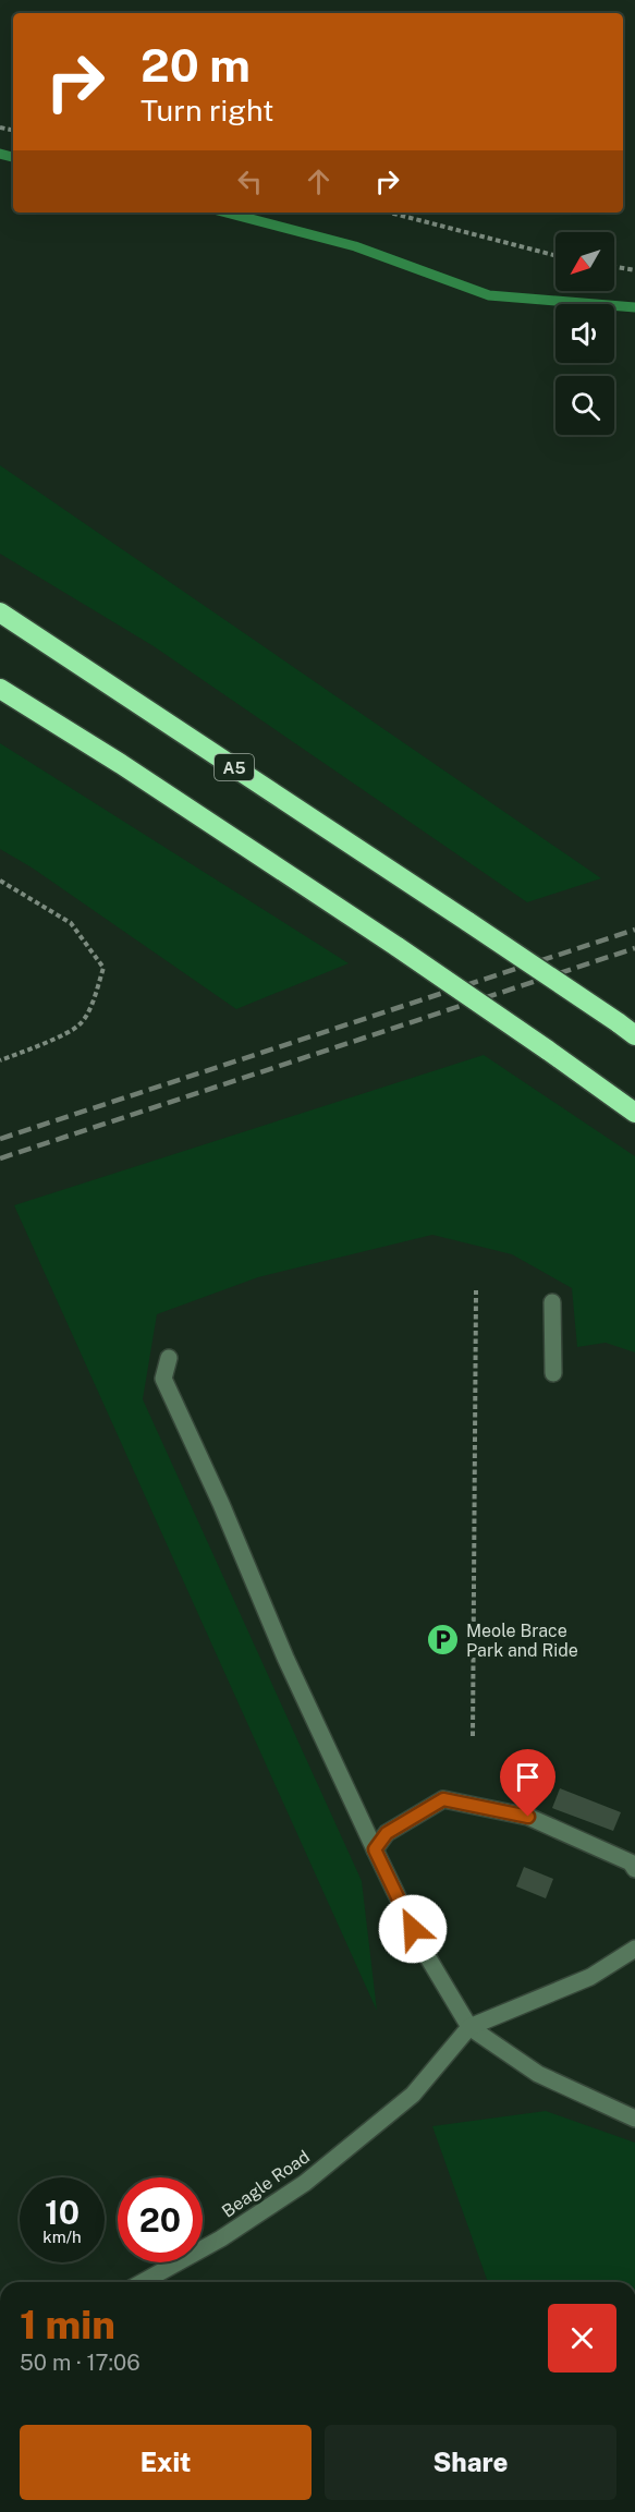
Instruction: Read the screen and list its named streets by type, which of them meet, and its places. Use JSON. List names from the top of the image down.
{
  "streets": {
    "highway": ["A5"],
    "street": ["Beagle Road"]
  },
  "places": {
    "parking": ["Meole Brace Park and Ride"]
  },
  "north": "bottom left",
  "page": {
    "turn": ["20 m", "Turn right"],
    "speed": "10 km/h",
    "limit": "20",
    "heading": ["1 min", "50 m · 17:06"],
    "buttons": ["Exit", "Share"]
  }
}
